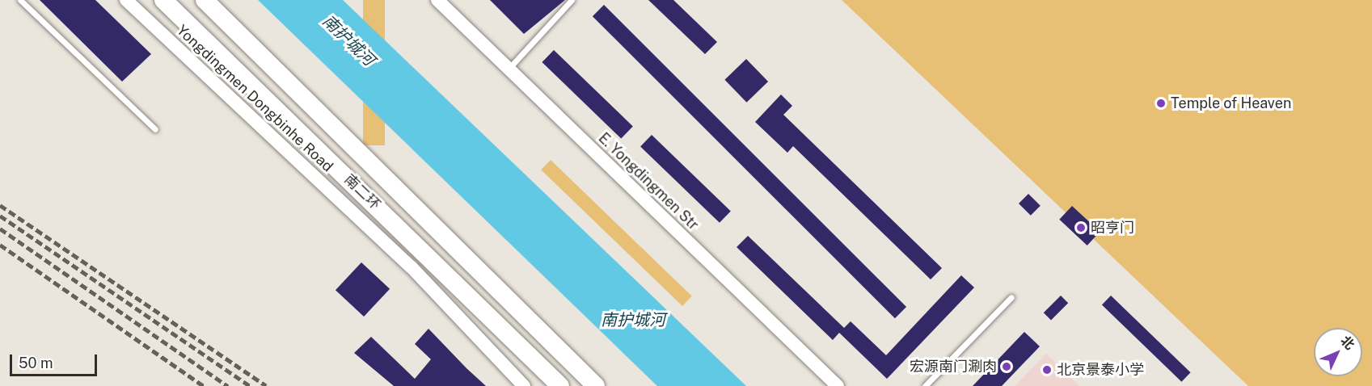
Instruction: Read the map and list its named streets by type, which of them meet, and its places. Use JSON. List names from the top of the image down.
{
  "streets": {
    "highway": ["南二环"],
    "street": ["Yongdingmen Dongbinhe Road", "E. Yongdingmen Str"]
  },
  "water": ["南护城河"],
  "places": [
    "Temple of Heaven",
    "昭亨门",
    "宏源南门涮肉",
    "北京景泰小学"
  ],
  "scale_bar": "50 m",
  "north": "top right"
}
